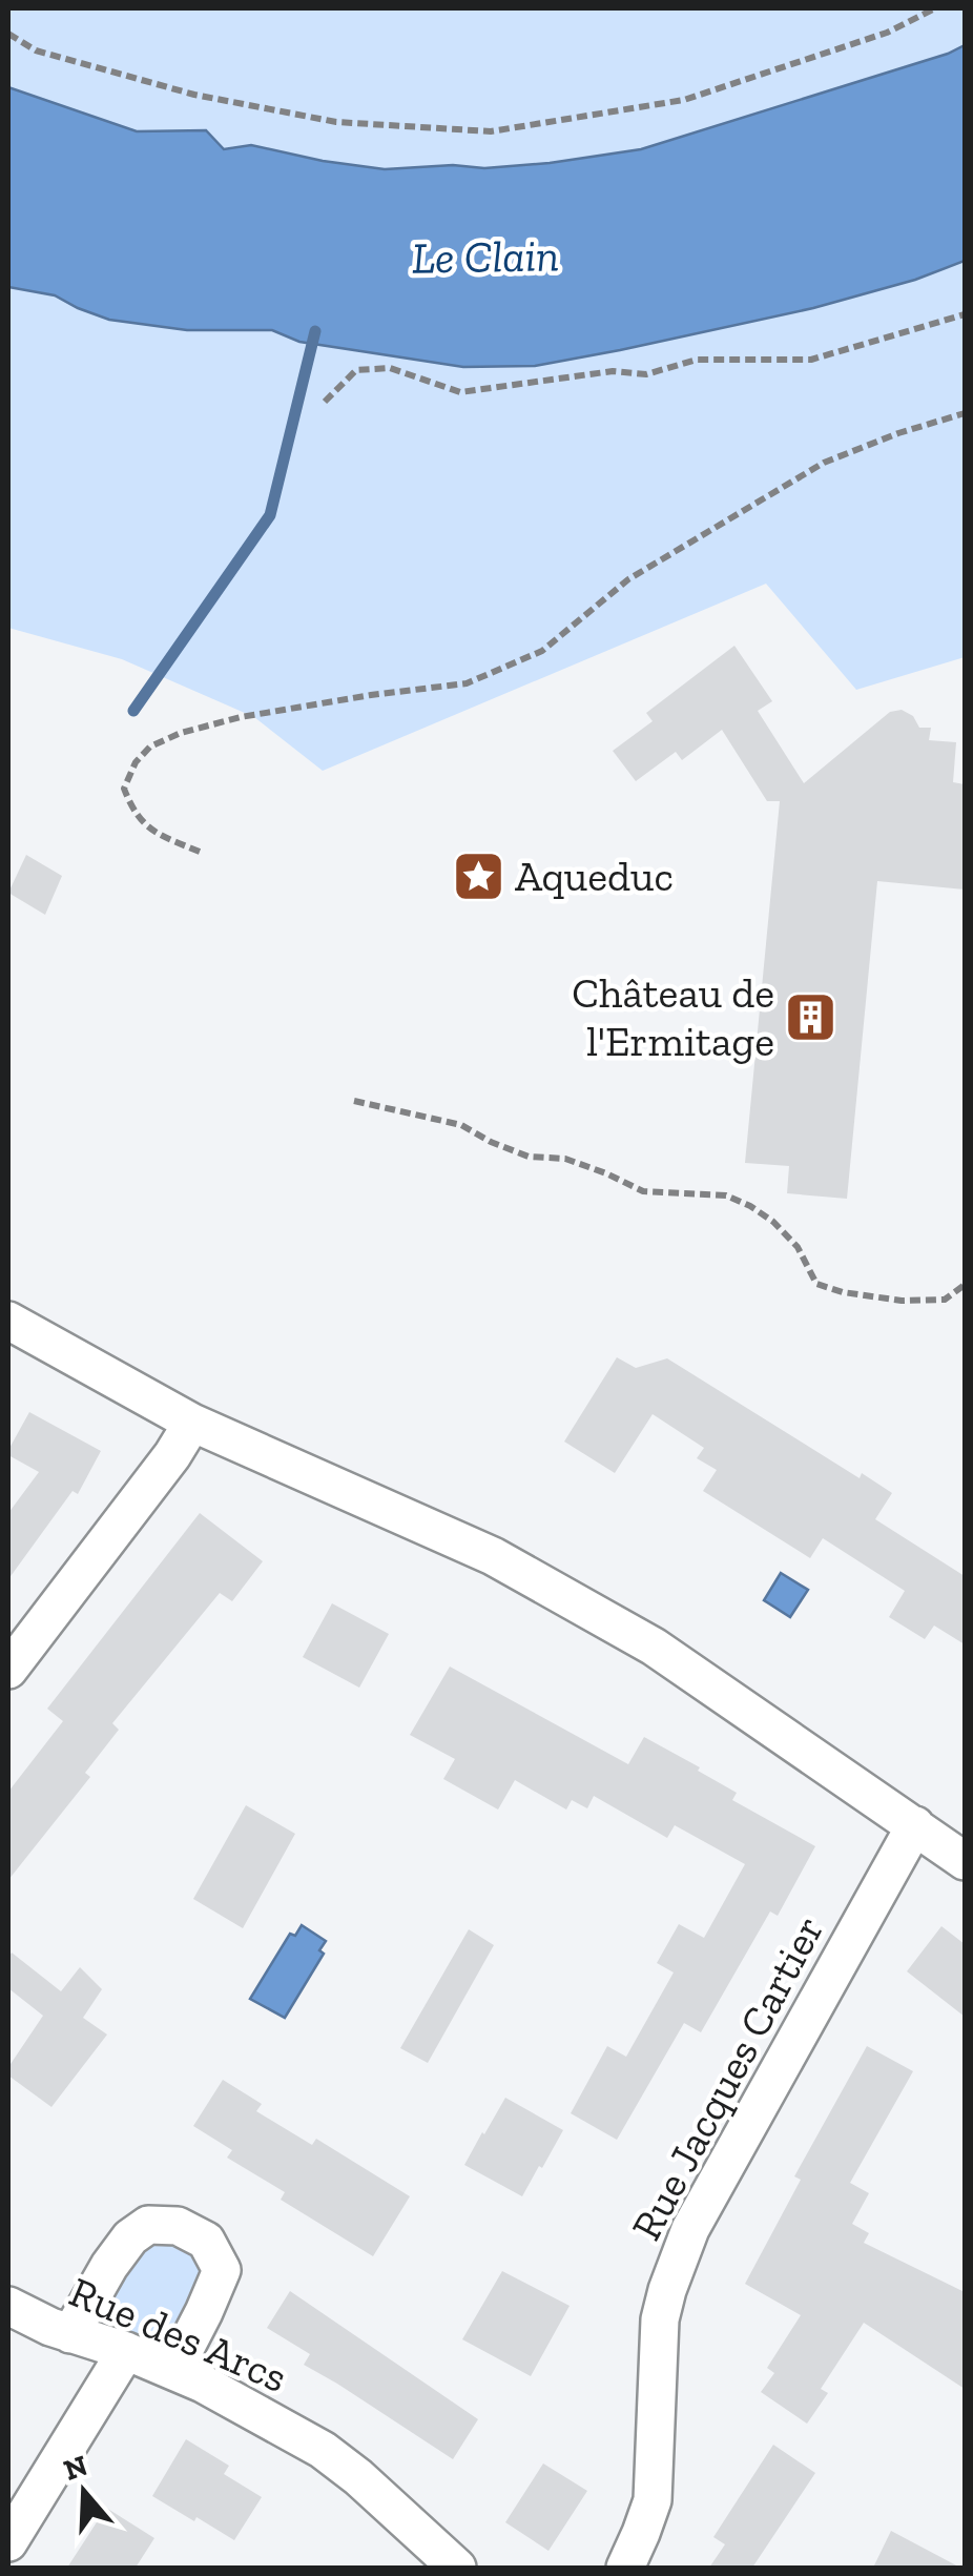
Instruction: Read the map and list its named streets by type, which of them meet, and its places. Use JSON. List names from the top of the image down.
{
  "streets": {
    "street": ["Rue Jacques Cartier", "Rue des Arcs"]
  },
  "water": ["Le Clain"],
  "places": {
    "place": ["Aqueduc"],
    "building": ["Château de l'Ermitage"]
  },
  "north": "top"
}
